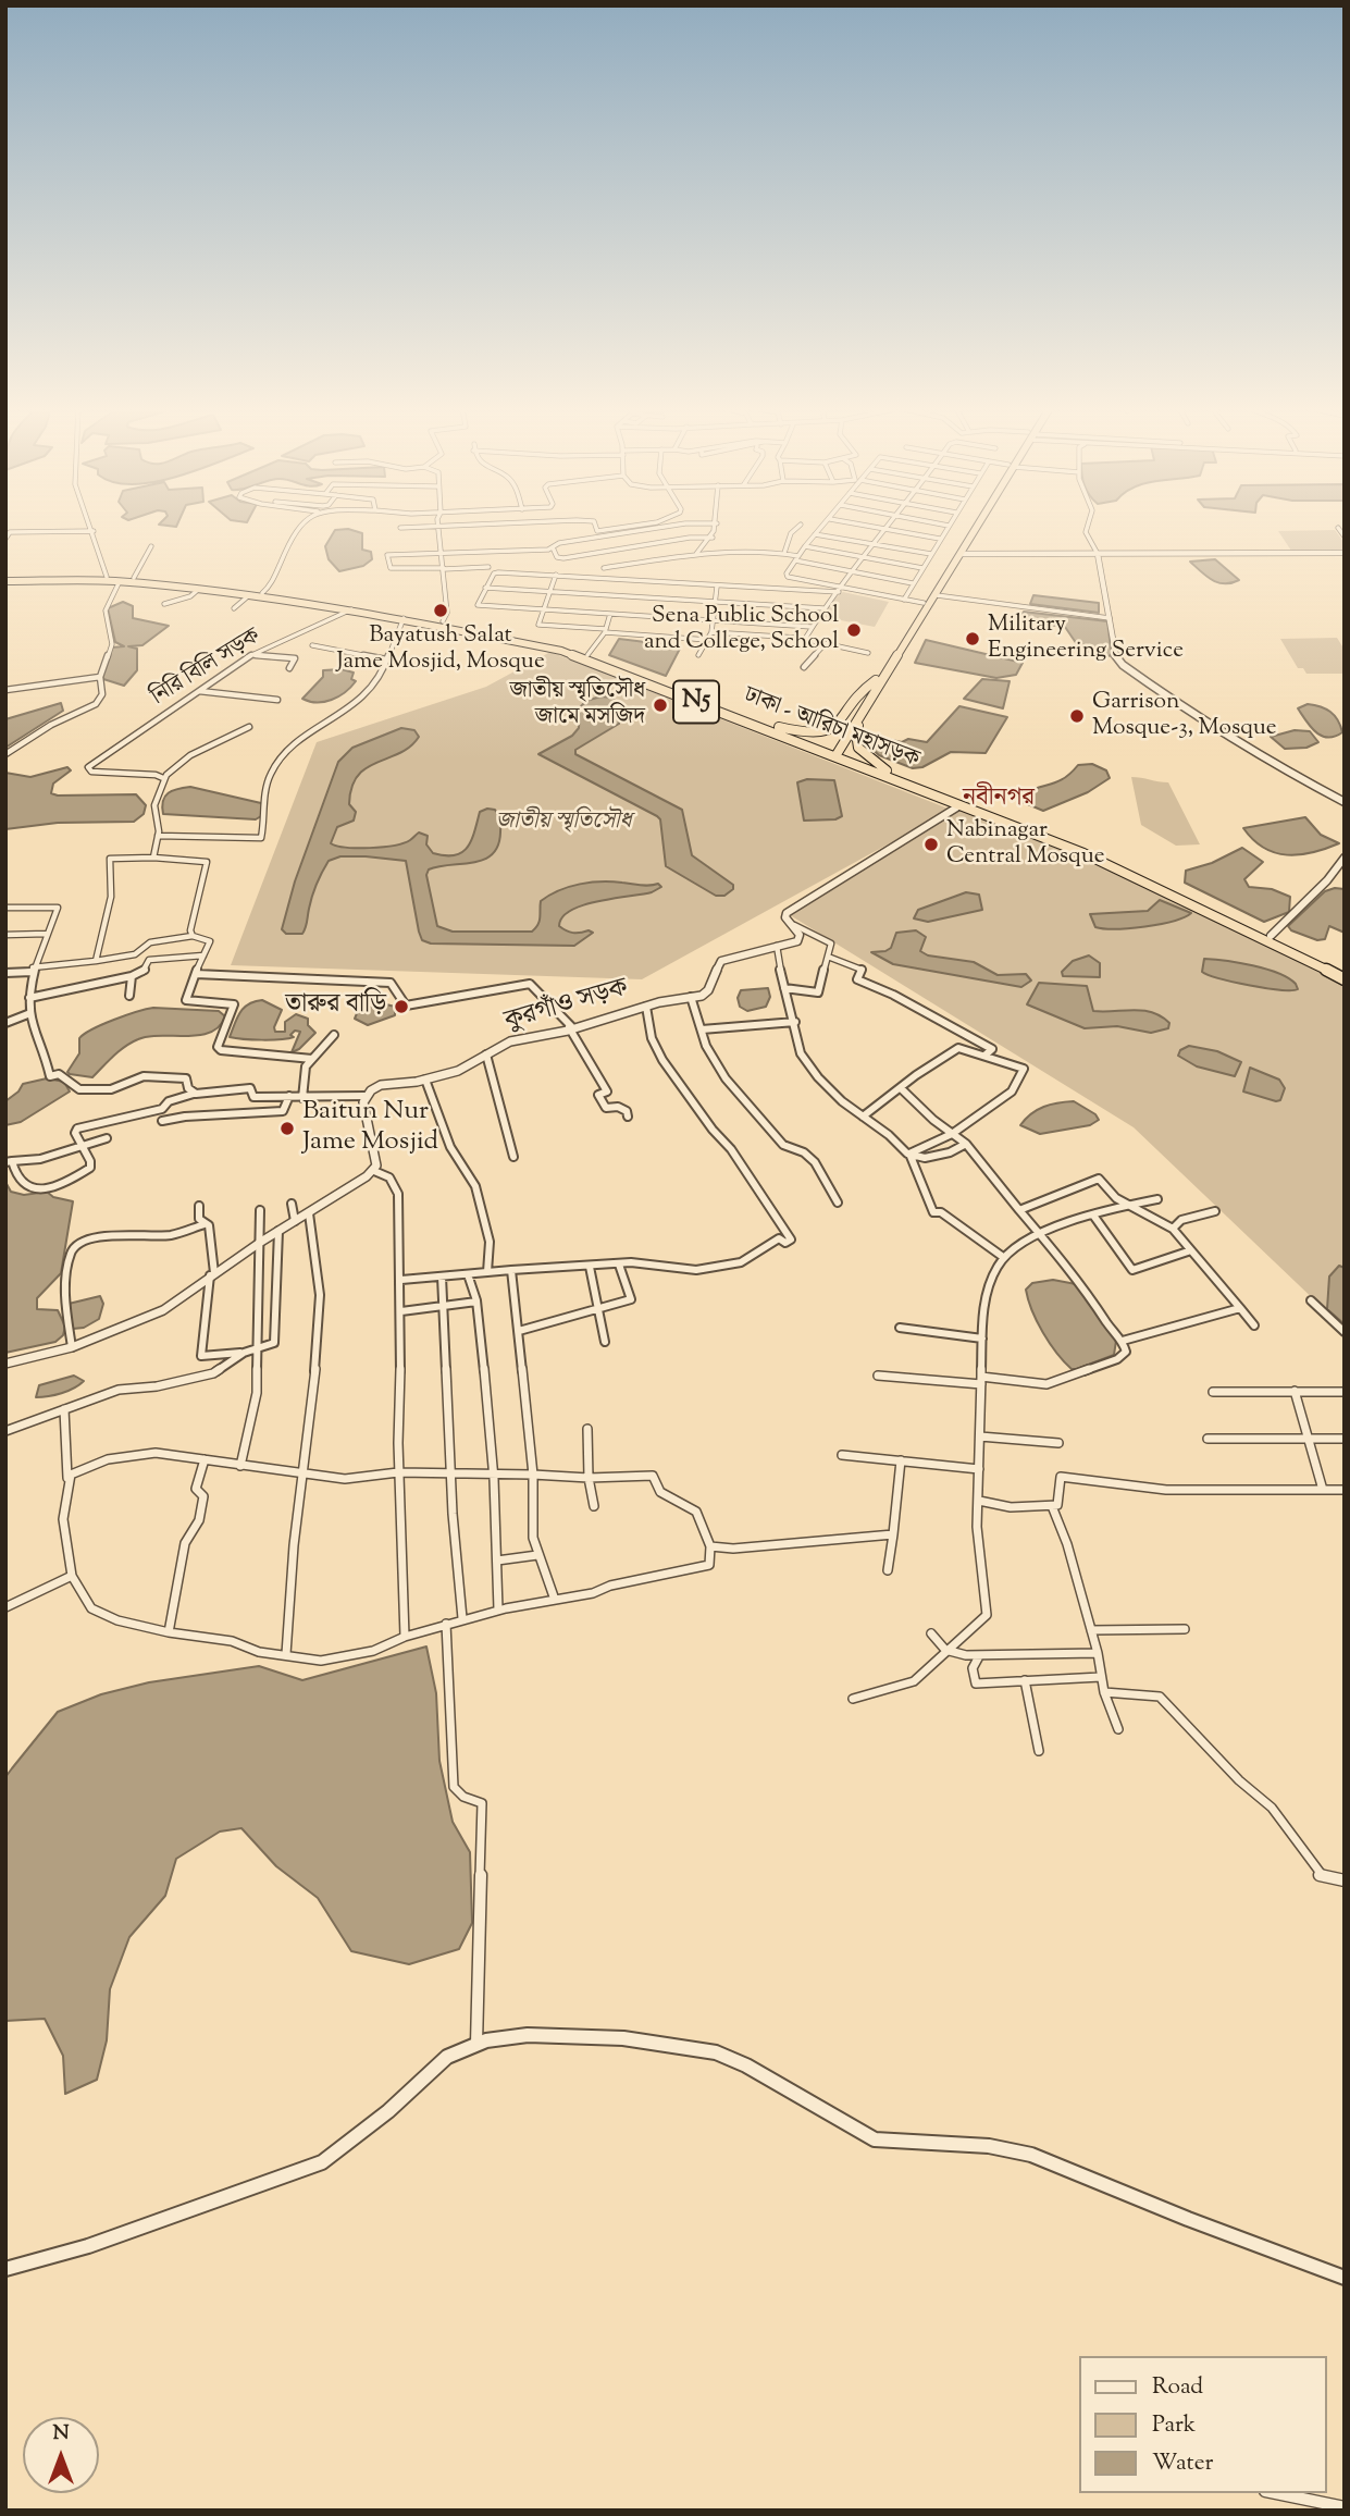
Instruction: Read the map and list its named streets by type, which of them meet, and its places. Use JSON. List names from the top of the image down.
{
  "streets": {
    "highway": ["N5", "ঢাকা - আরিচা মহাসড়ক"],
    "street": ["নিরি বিলি সড়ক", "কুরগাঁও সড়ক"]
  },
  "crossings": [
    ["নিরি বিলি সড়ক", "N5"],
    ["N5", "ঢাকা - আরিচা মহাসড়ক"]
  ],
  "districts": ["নবীনগর"],
  "parks": ["জাতীয় স্মৃতিসৌধ"],
  "places": [
    "Bayatush Salat Jame Mosjid, Mosque",
    "Sena Public School and College, School",
    "Military Engineering Service",
    "জাতীয় স্মৃতিসৌধ জামে মসজিদ",
    "Garrison Mosque-3, Mosque",
    "Nabinagar Central Mosque",
    "তারুর বাড়ি",
    "Baitun Nur Jame Mosjid"
  ],
  "legend": ["Road", "Park", "Water"],
  "north": "top"
}
